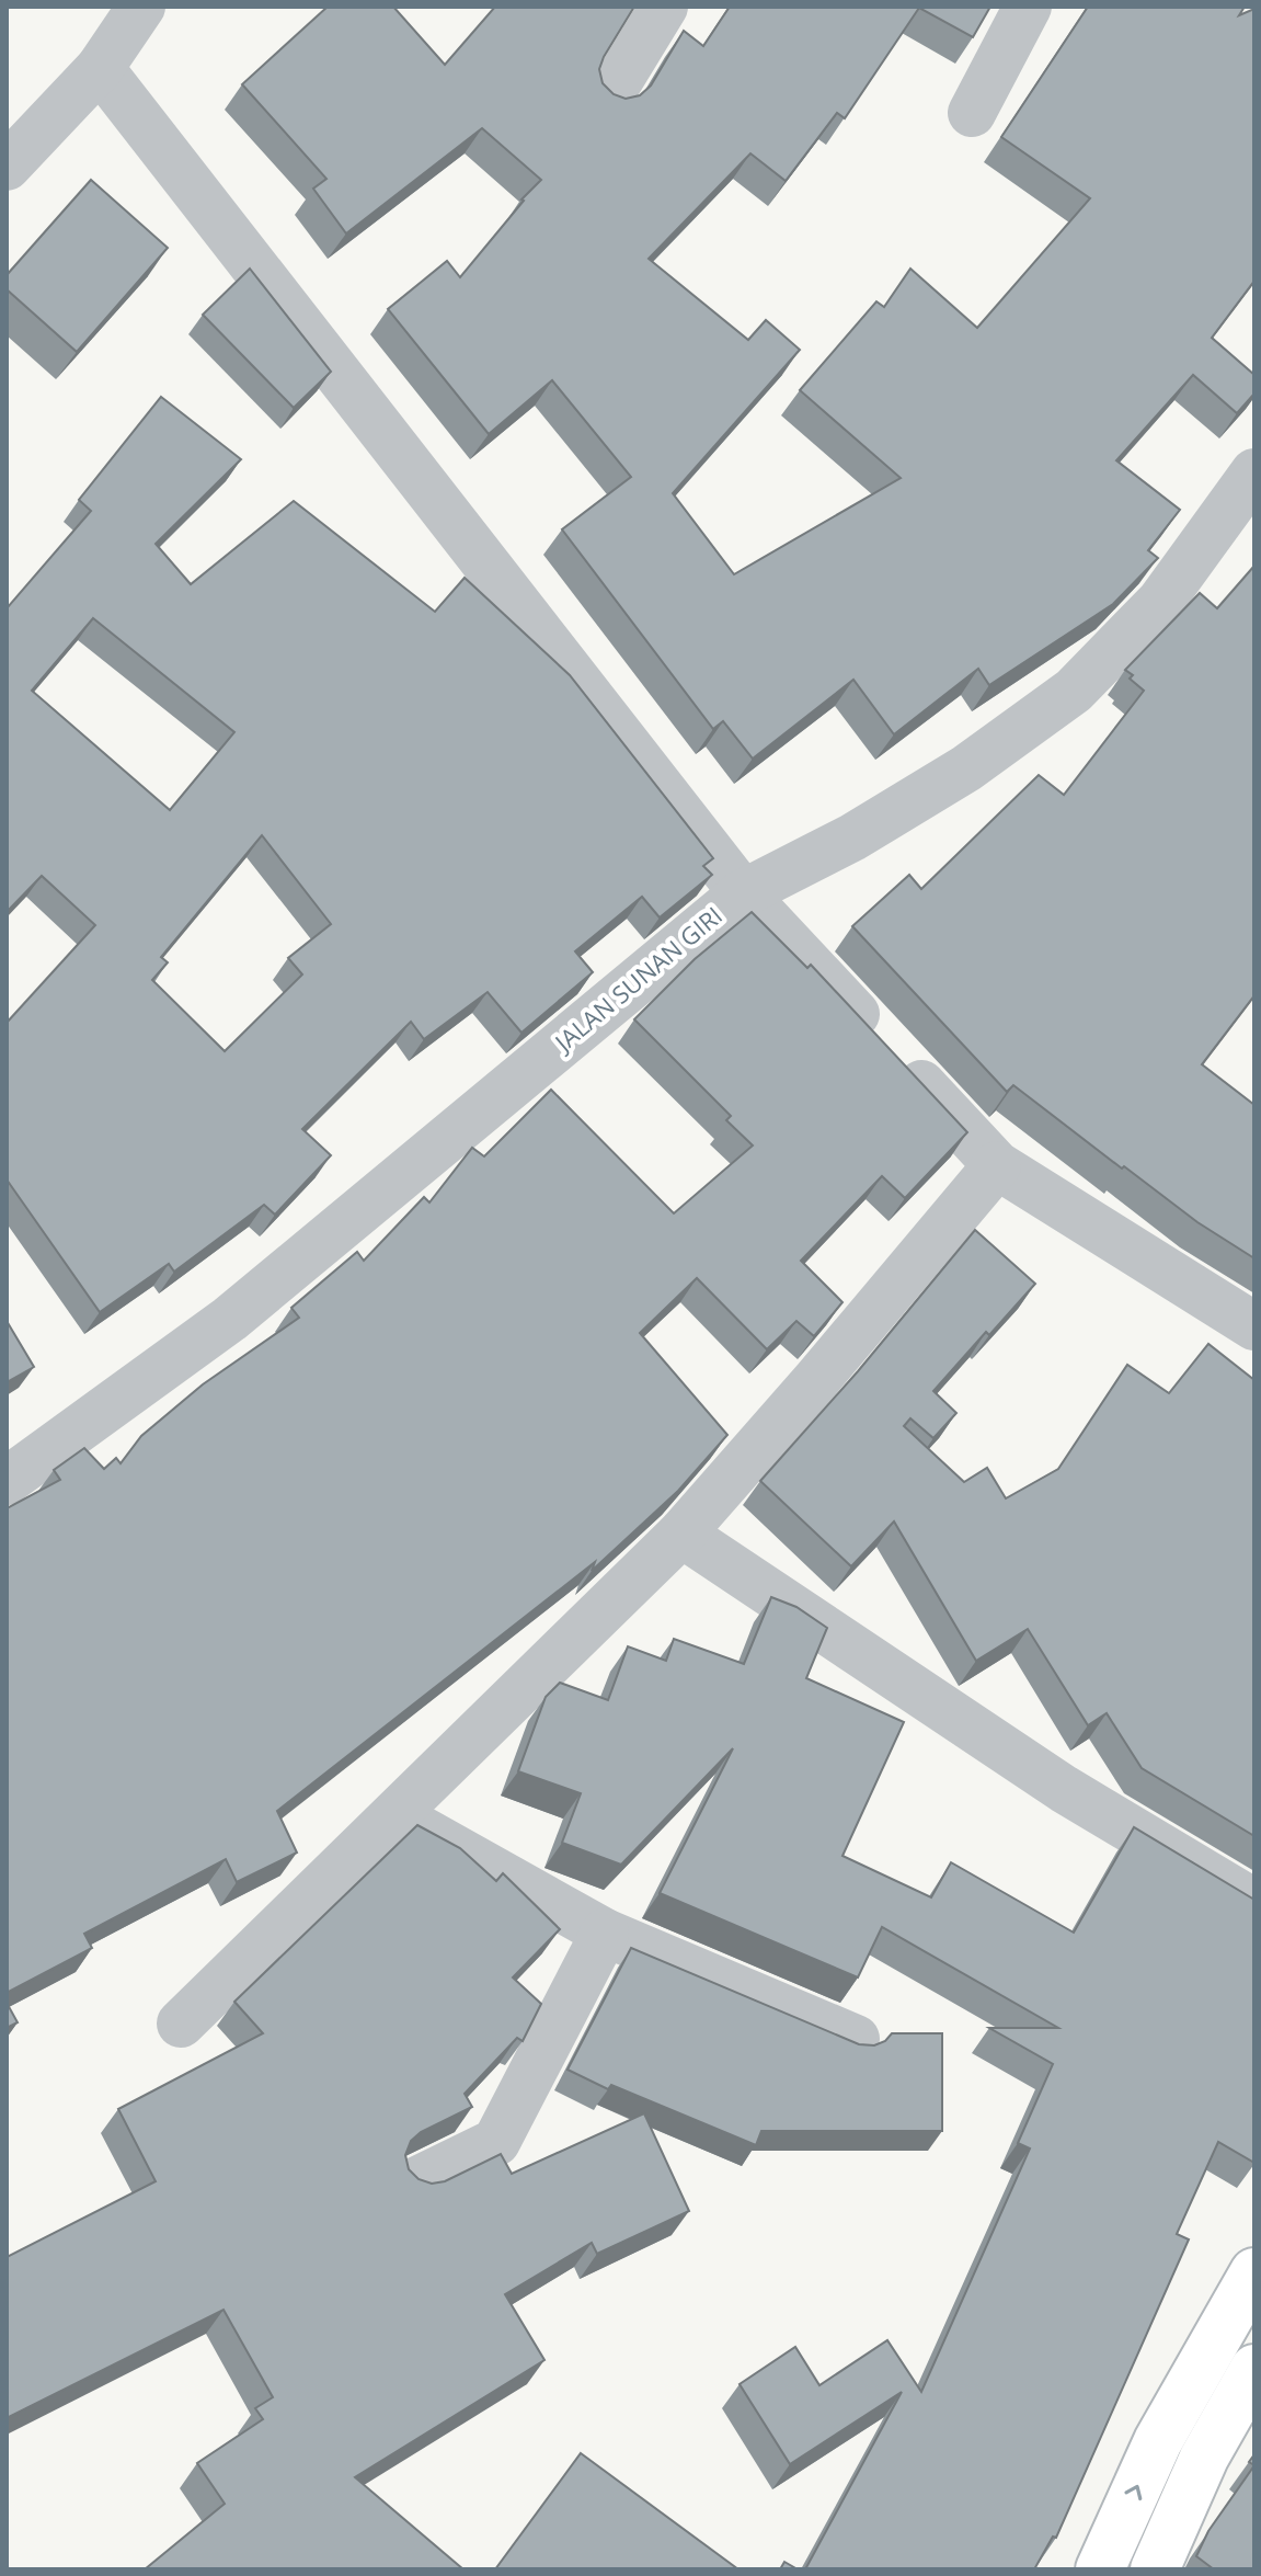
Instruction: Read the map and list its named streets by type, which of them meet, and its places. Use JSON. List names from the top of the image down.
{
  "streets": {
    "street": ["JALAN SUNAN GIRI"]
  }
}
